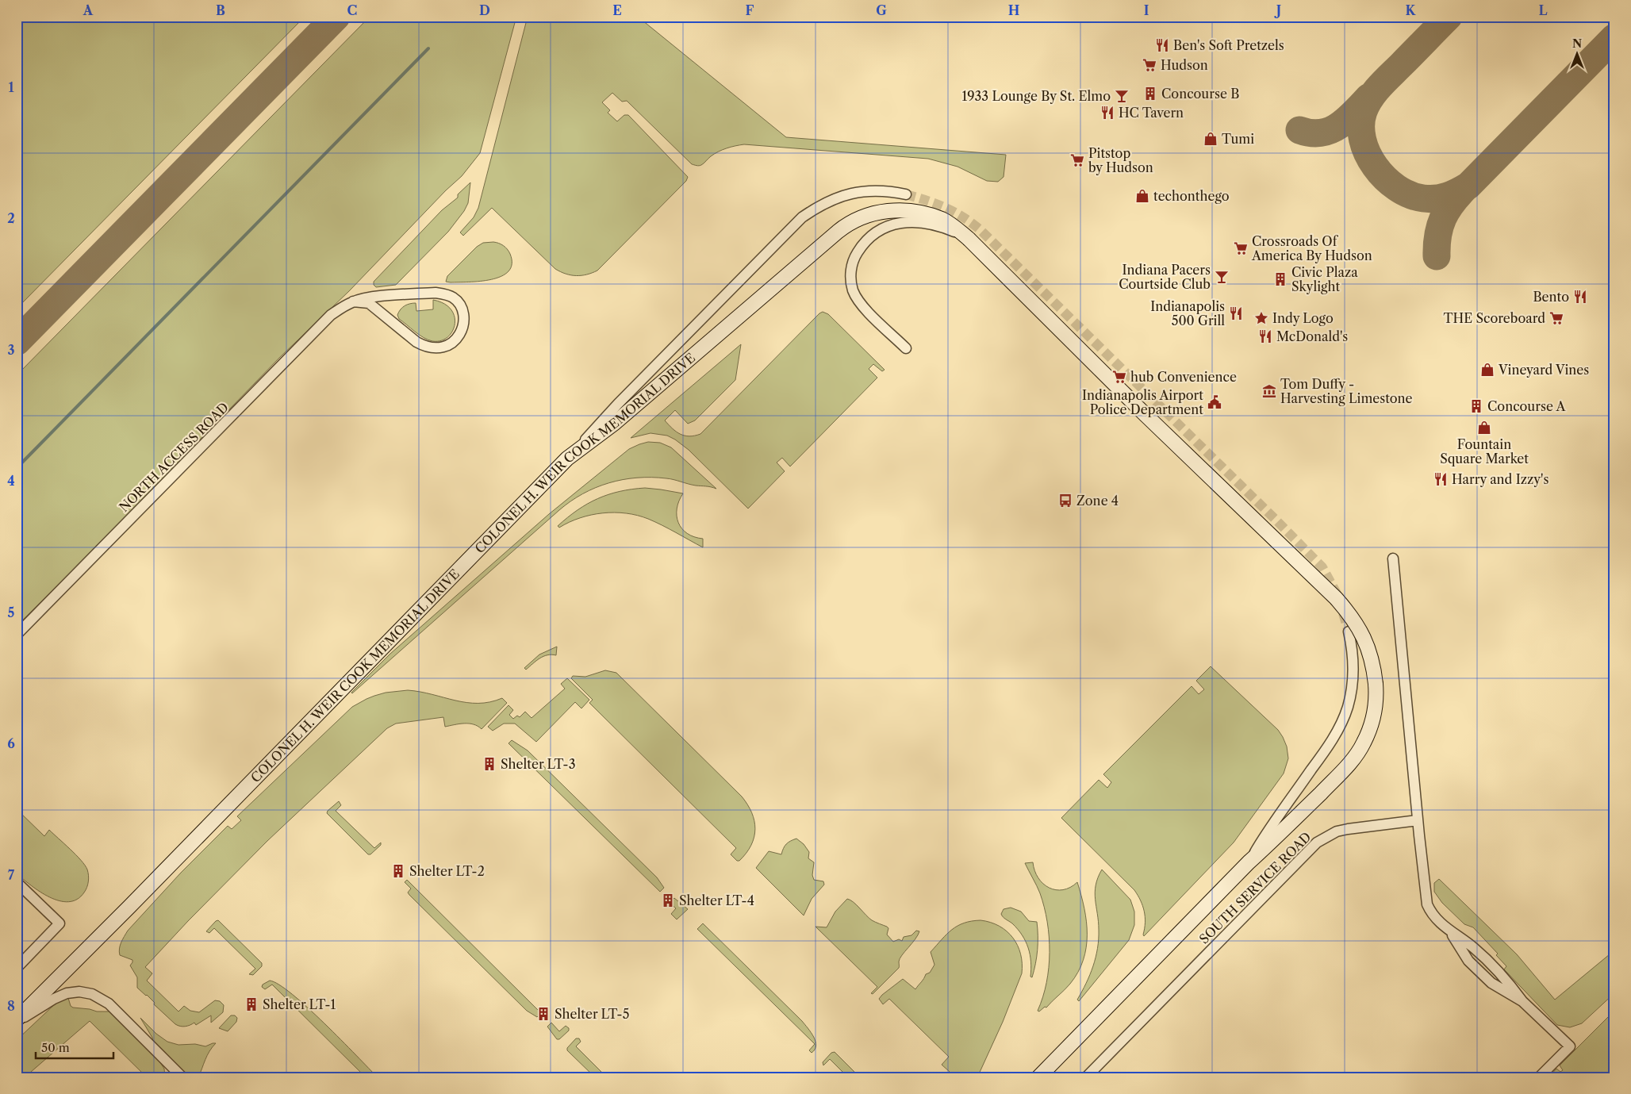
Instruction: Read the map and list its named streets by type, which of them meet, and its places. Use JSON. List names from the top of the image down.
{
  "streets": {
    "street": ["COLONEL H. WEIR COOK MEMORIAL DRIVE", "NORTH ACCESS ROAD", "SOUTH SERVICE ROAD"]
  },
  "places": {
    "restaurant": [
      "Ben's Soft Pretzels",
      "HC Tavern",
      "Bento",
      "Indianapolis 500 Grill",
      "McDonald's",
      "Harry and Izzy's"
    ],
    "supermarket": [
      "Hudson",
      "Pitstop by Hudson",
      "Crossroads Of America By Hudson",
      "THE Scoreboard",
      "hub Convenience"
    ],
    "building": [
      "Concourse B",
      "Civic Plaza Skylight",
      "Concourse A",
      "Shelter LT-3",
      "Shelter LT-2",
      "Shelter LT-4",
      "Shelter LT-1",
      "Shelter LT-5"
    ],
    "bar": ["1933 Lounge By St. Elmo", "Indiana Pacers Courtside Club"],
    "shop": [
      "Tumi",
      "techonthego",
      "Vineyard Vines",
      "Fountain Square Market"
    ],
    "place": ["Indy Logo"],
    "museum": ["Tom Duffy - Harvesting Limestone"],
    "public building": ["Indianapolis Airport Police Department"],
    "bus stop": ["Zone 4"]
  },
  "scale_bar": "50 m",
  "north": "top",
  "grid": {
    "columns": [
      "A",
      "B",
      "C",
      "D",
      "E",
      "F",
      "G",
      "H",
      "I",
      "J",
      "K",
      "L"
    ],
    "rows": [
      "1",
      "2",
      "3",
      "4",
      "5",
      "6",
      "7",
      "8"
    ]
  }
}
